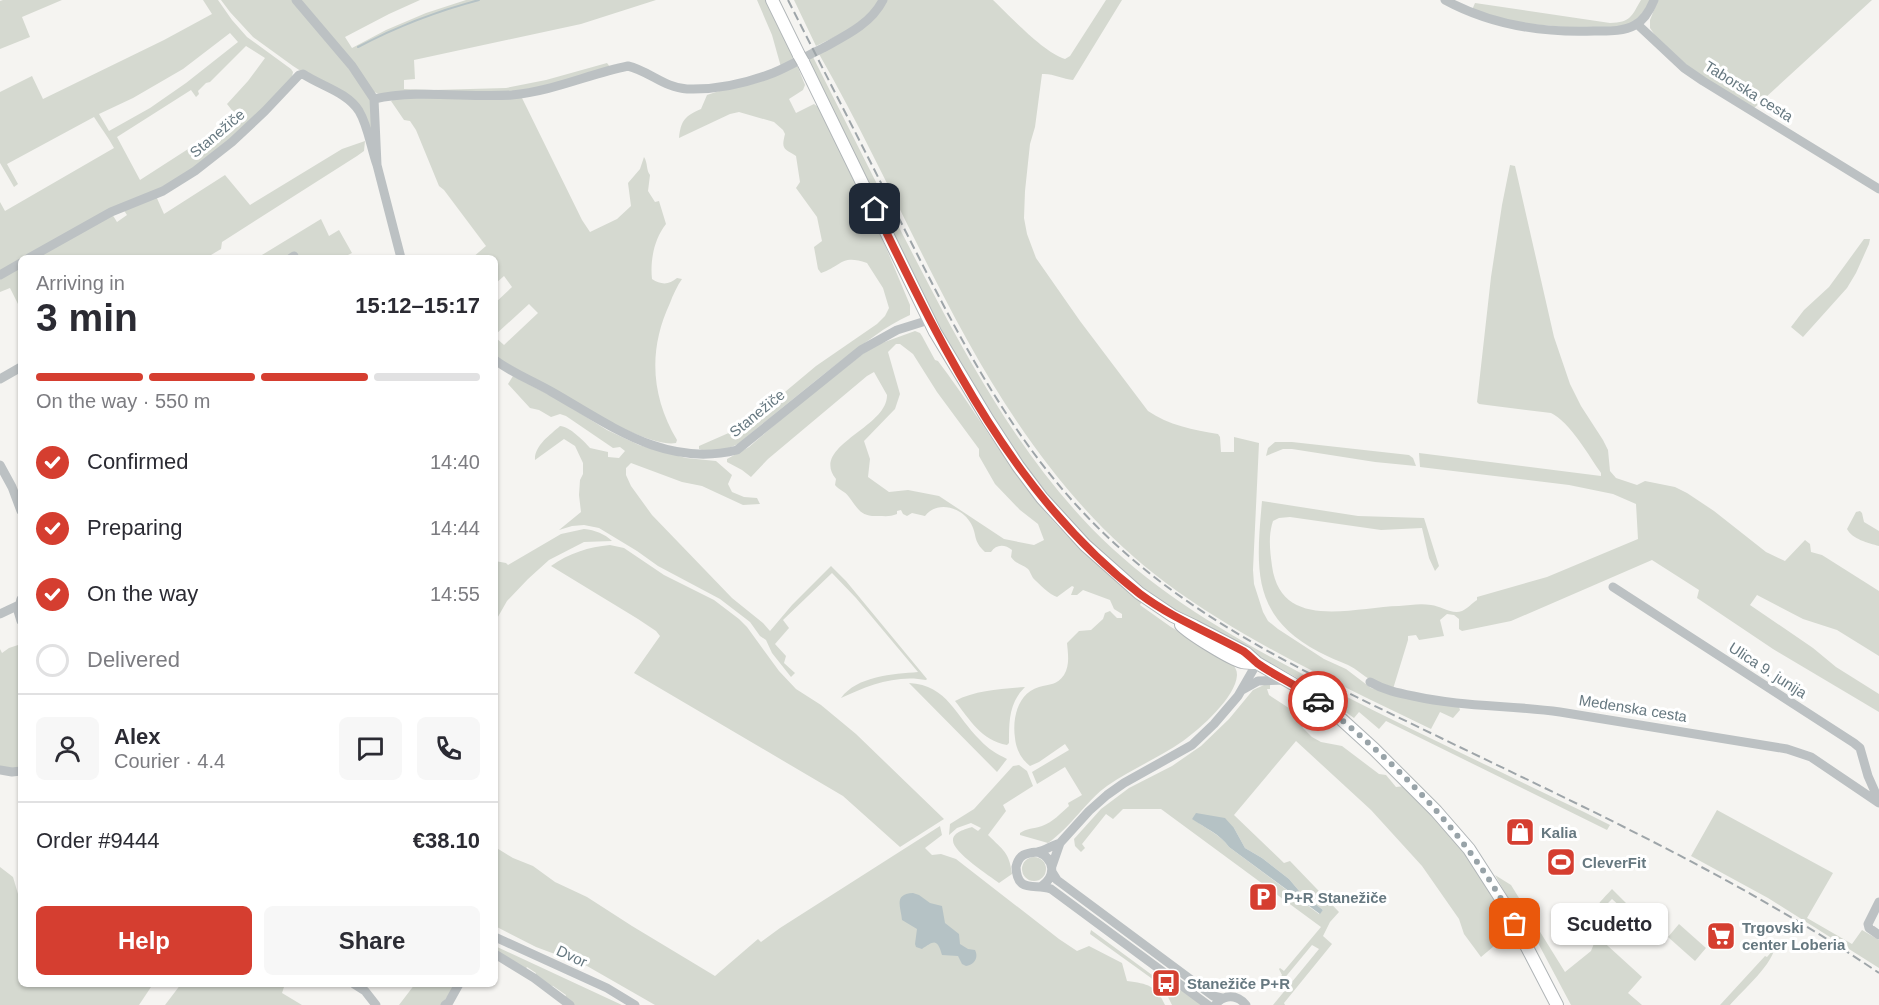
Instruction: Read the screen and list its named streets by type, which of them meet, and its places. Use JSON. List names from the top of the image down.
{
  "streets": {
    "street": [
      "Taborska cesta",
      "Stanežiče",
      "Ulica 9. junija",
      "Medenska cesta",
      "Dvor"
    ]
  },
  "crossings": [
    ["Ulica 9. junija", "Medenska cesta"]
  ],
  "places": {
    "shop": ["Kalia"],
    "sports": ["CleverFit"],
    "parking": ["P+R Stanežiče"],
    "other": ["Scudetto"],
    "supermarket": ["Trgovski center Loberia"],
    "bus stop": ["Stanežiče P+R"]
  },
  "page": {
    "heading": ["3 min", "Arriving in", "15:12–15:17"],
    "panel": [
      "Alex",
      "Courier · 4.4",
      "Order #9444",
      "€38.10"
    ],
    "bar": "On the way · 550 m",
    "list": [
      ["Confirmed", "14:40"],
      ["Preparing", "14:44"],
      ["On the way", "14:55"],
      "Delivered"
    ],
    "buttons": ["Help", "Share"],
    "bubble": "Scudetto"
  }
}
